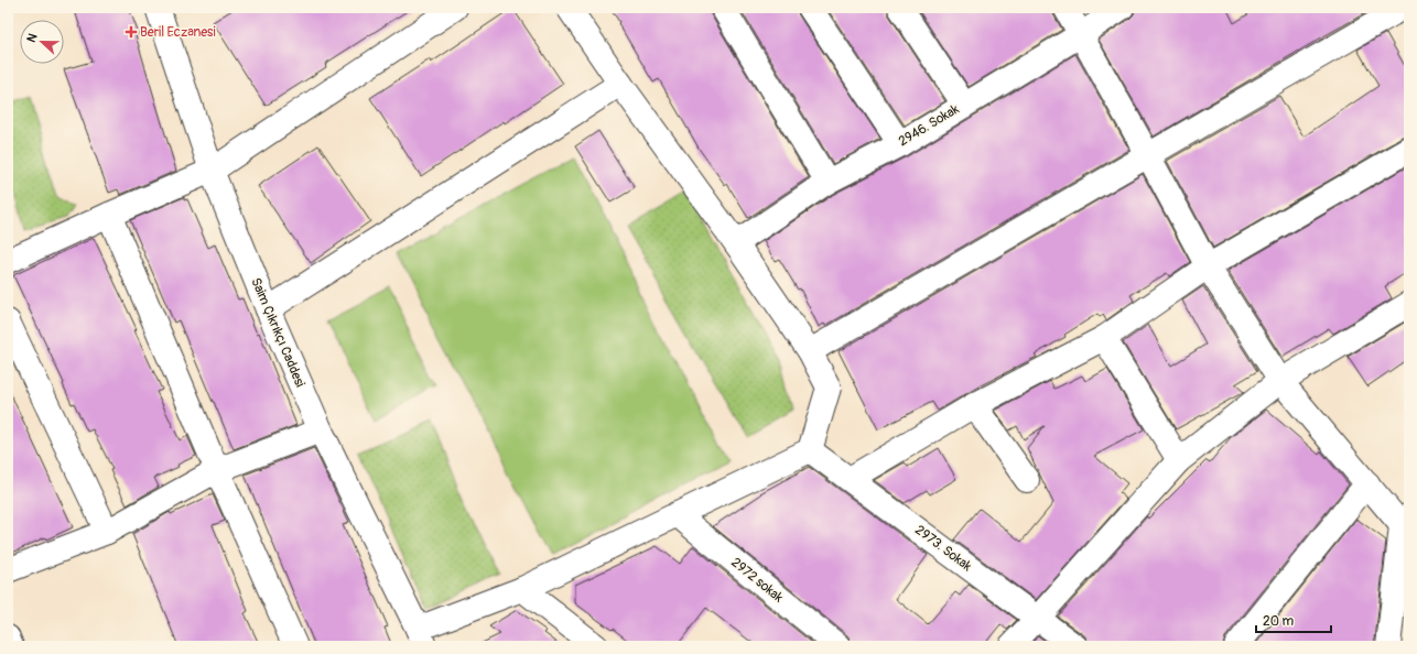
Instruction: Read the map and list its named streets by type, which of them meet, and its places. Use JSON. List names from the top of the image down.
{
  "streets": {
    "street": [
      "2946. Sokak",
      "Saim Çıkrıkçı Caddesi",
      "2973. Sokak",
      "2972 sokak"
    ]
  },
  "places": {
    "health": ["Beril Eczanesi"]
  },
  "scale_bar": "20 m",
  "north": "left"
}
